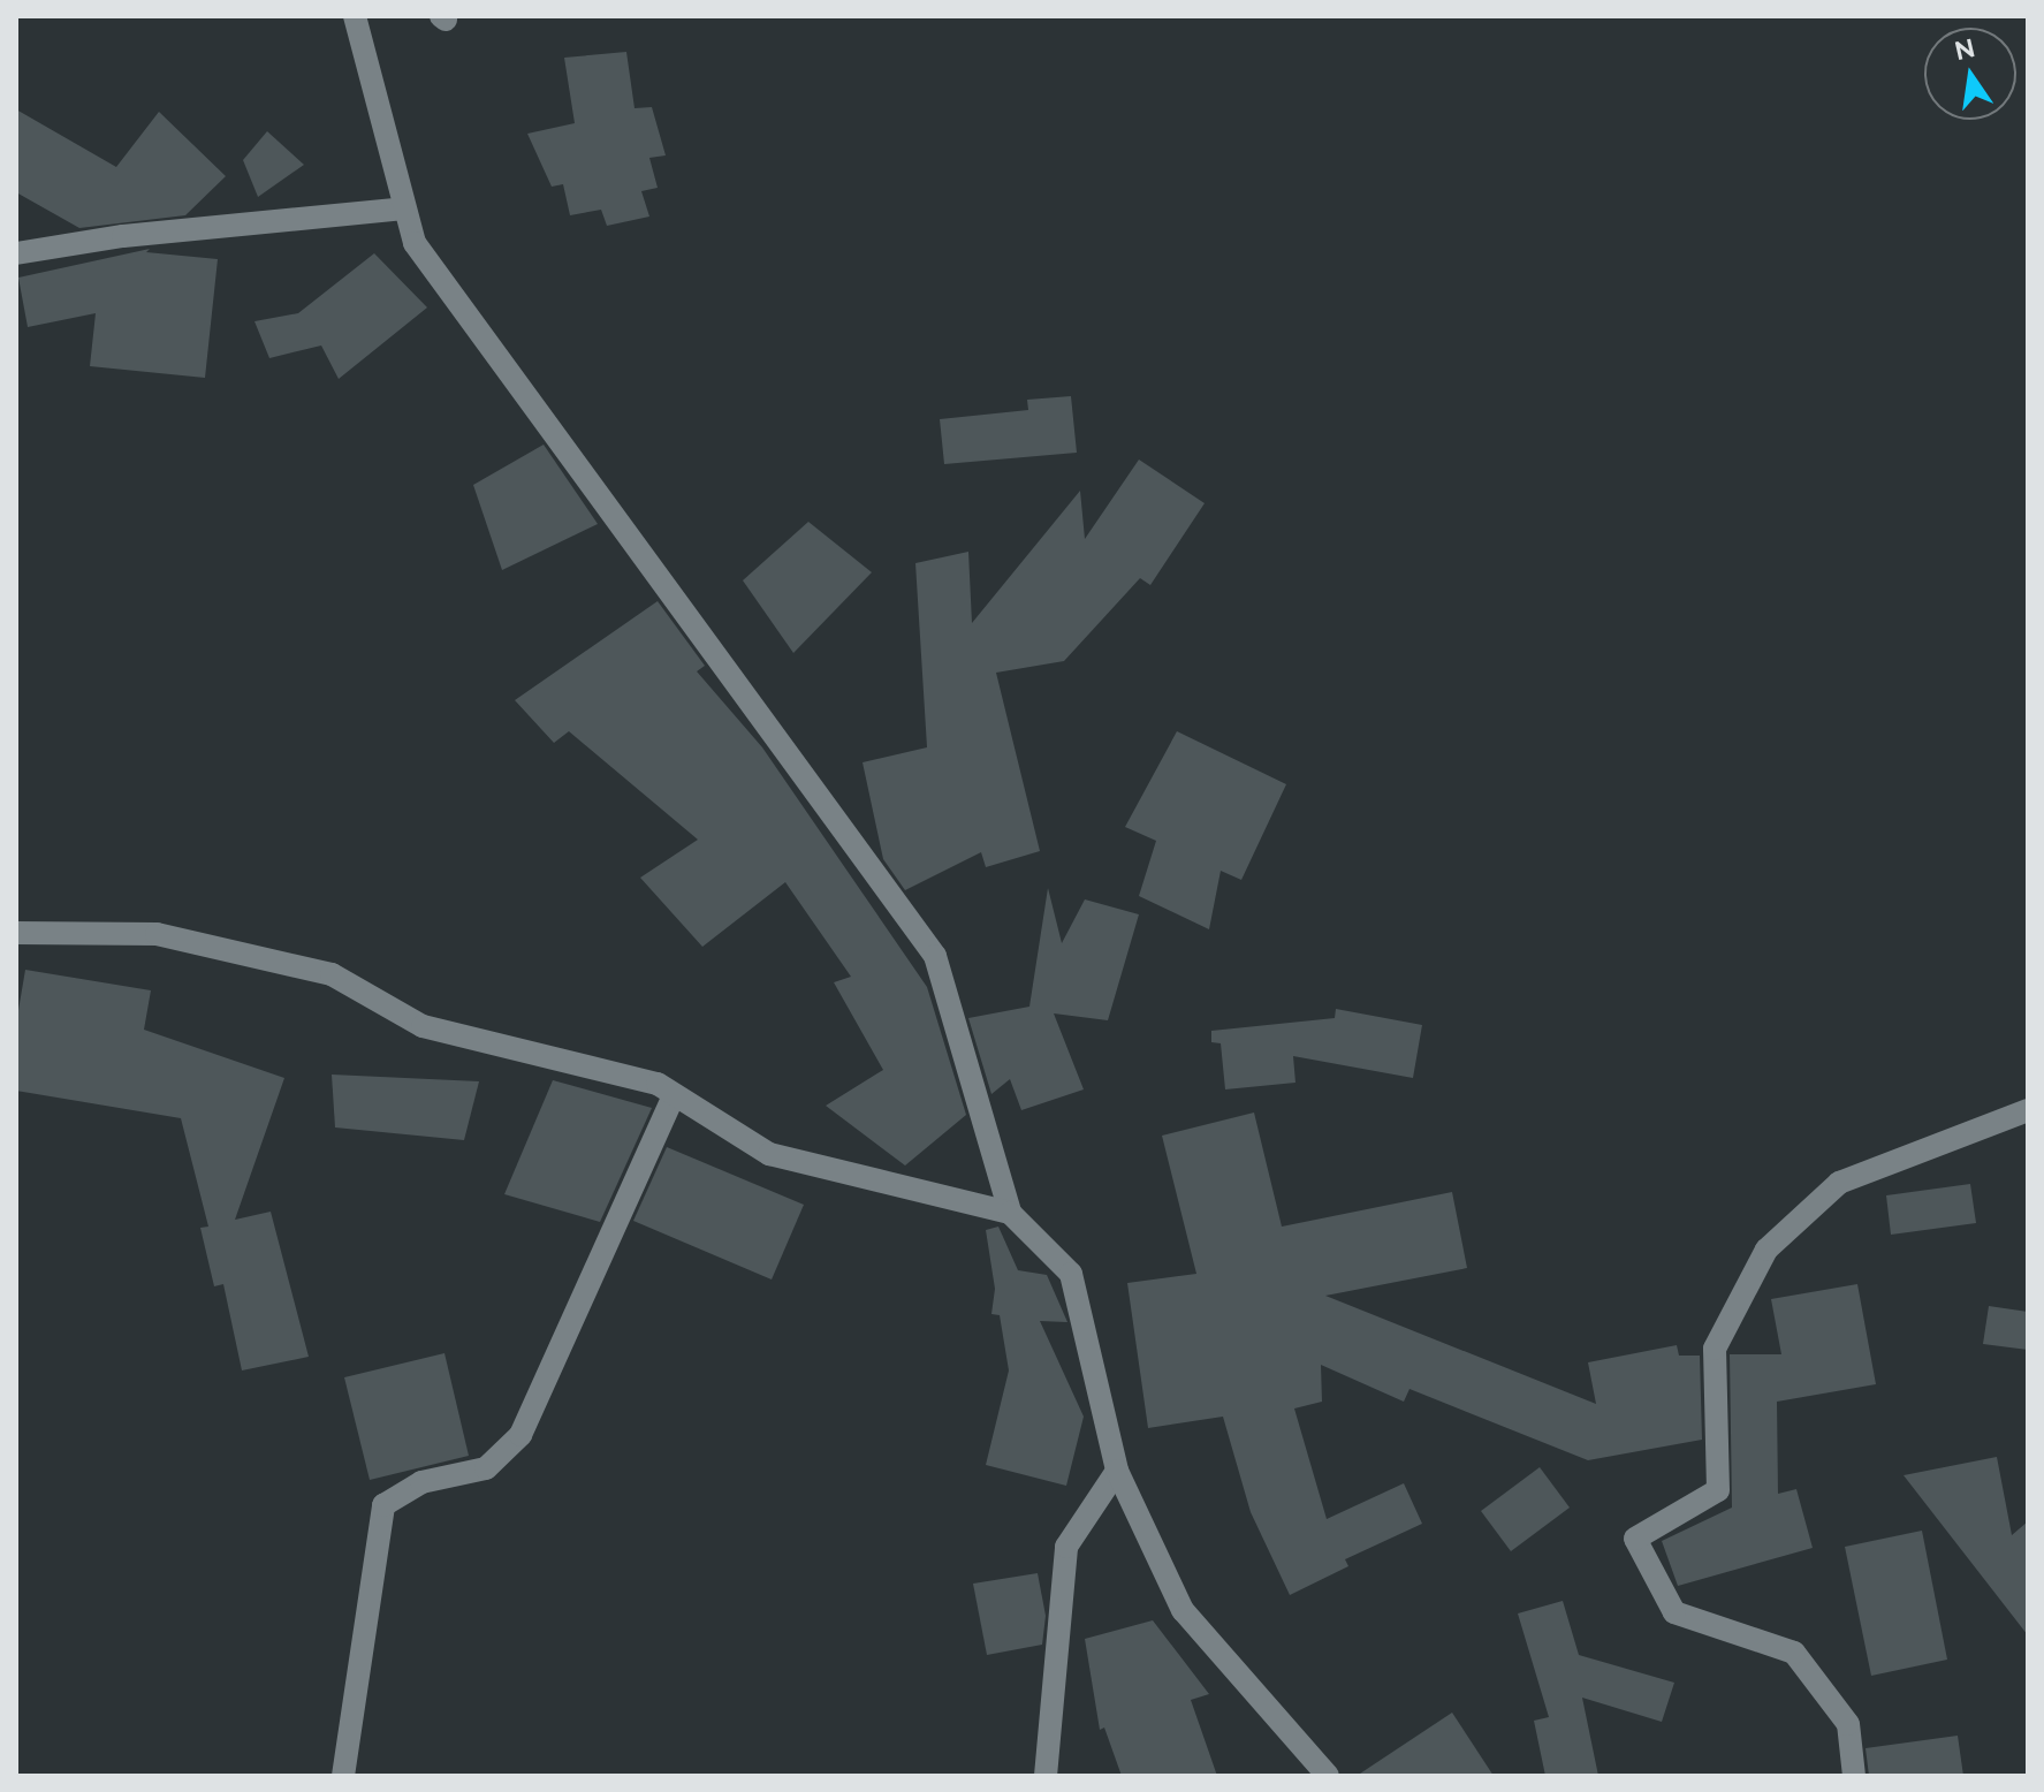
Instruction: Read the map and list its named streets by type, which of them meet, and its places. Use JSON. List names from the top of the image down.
{
  "north": "top"
}
